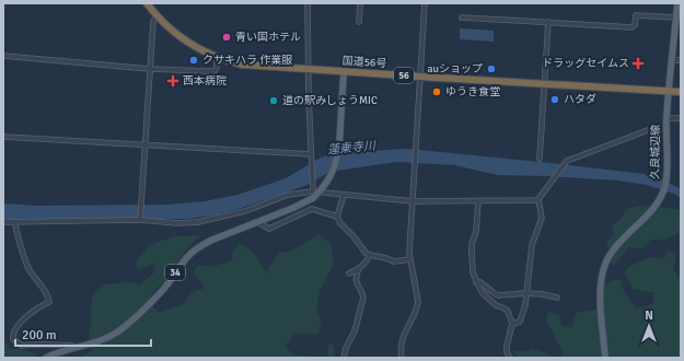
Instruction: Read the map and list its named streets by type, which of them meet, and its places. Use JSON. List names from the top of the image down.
{
  "streets": {
    "highway": ["国道56号", "56"],
    "main road": ["久良城辺線", "34"]
  },
  "crossings": [
    ["国道56号", "久良城辺線"],
    ["国道56号", "34"]
  ],
  "water": ["蓮乗寺川"],
  "places": {
    "other": [
      "青い国ホテル",
      "クサキハラ 作業服",
      "auショップ",
      "ゆうき食堂",
      "ハタダ",
      "道の駅みしょうMIC"
    ],
    "health": ["ドラッグセイムス", "西本病院"]
  },
  "scale_bar": "200 m",
  "north": "top"
}
